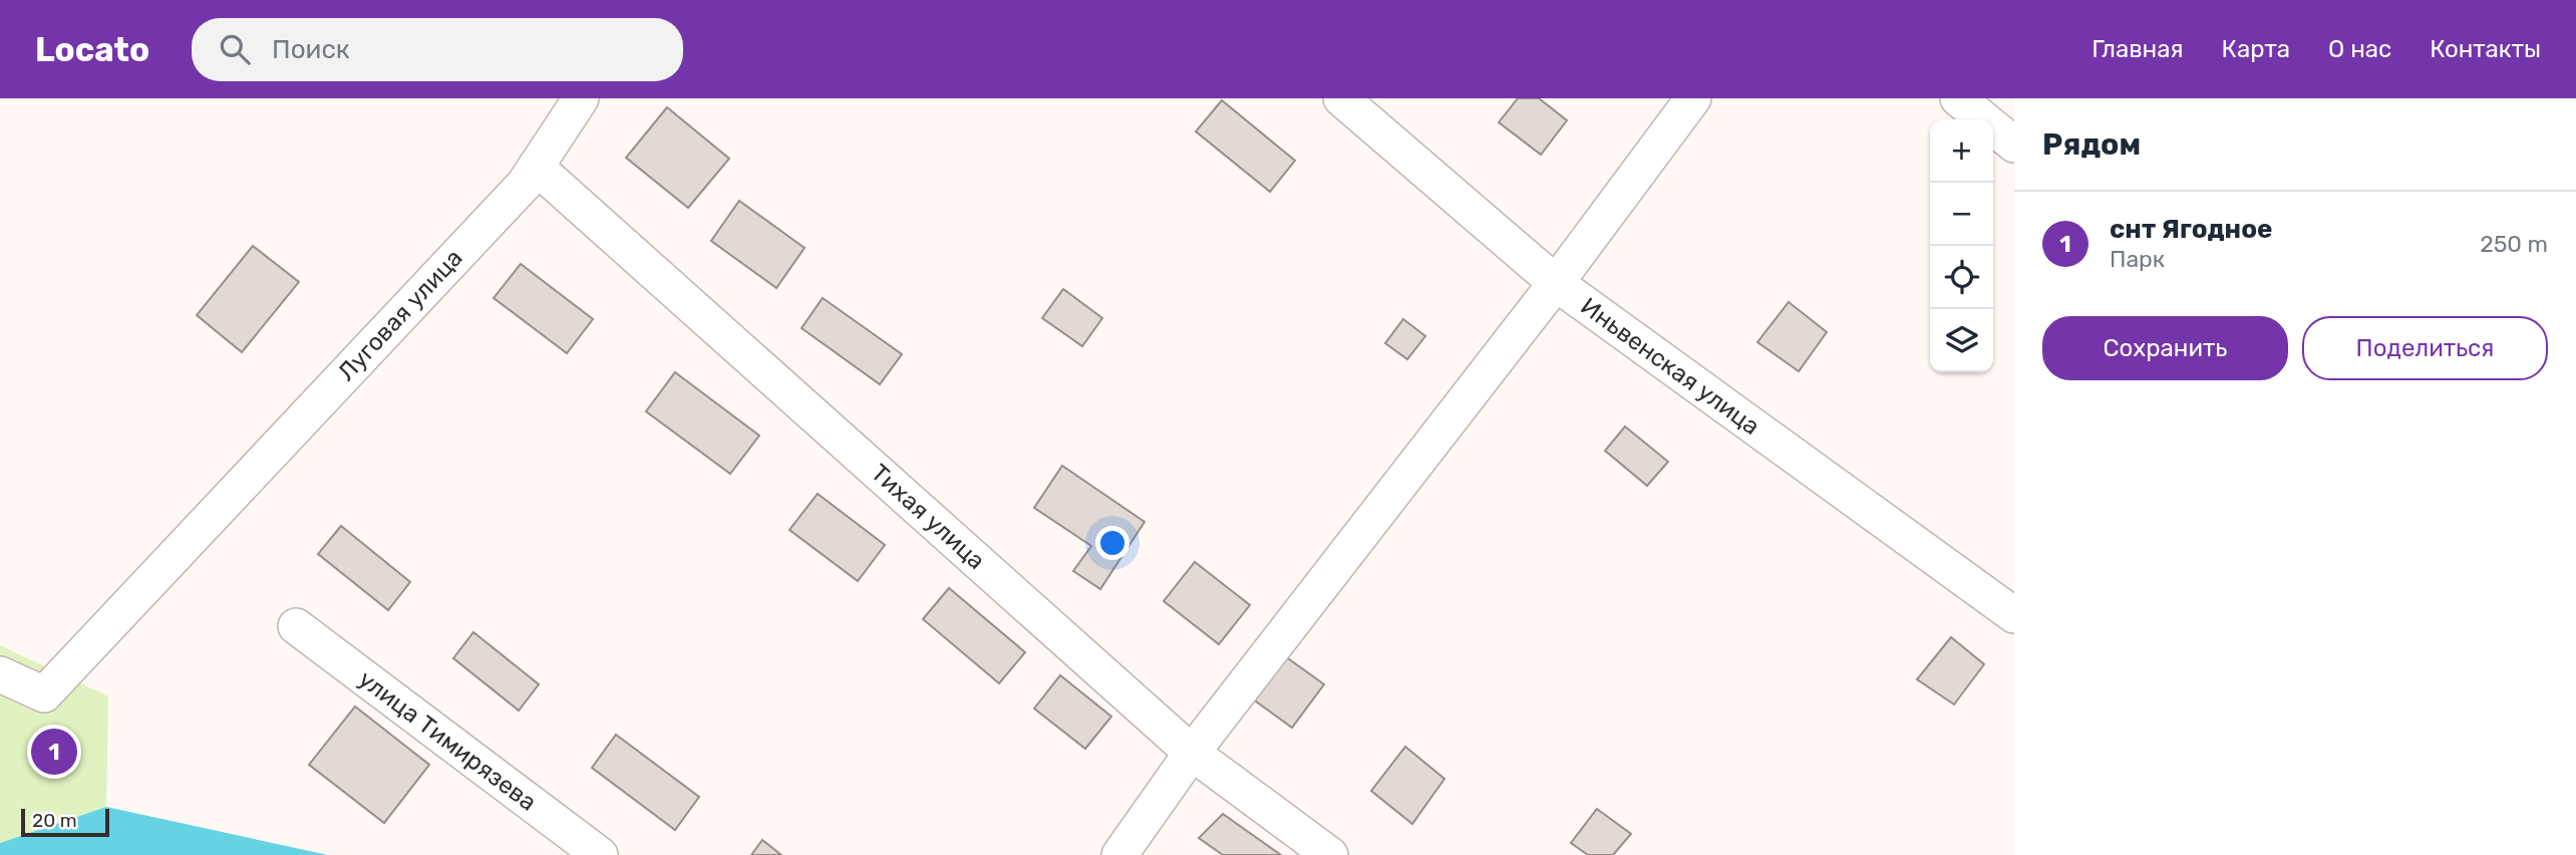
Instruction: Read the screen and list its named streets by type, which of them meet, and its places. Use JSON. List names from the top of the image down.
{
  "streets": {
    "street": [
      "Луговая улица",
      "Иньвенская улица",
      "Тихая улица",
      "улица Тимирязева"
    ]
  },
  "crossings": [
    ["Луговая улица", "Тихая улица"]
  ],
  "scale_bar": "20 m",
  "page": {
    "header": "Locato",
    "search": "Поиск",
    "nav": [
      "Главная",
      "Карта",
      "О нас",
      "Контакты"
    ],
    "heading": "Рядом",
    "map_buttons": ["+", "−"],
    "list": [
      {
        "mark": "1",
        "name": "снт Ягодное",
        "note": "Парк",
        "value": "250 m"
      }
    ],
    "buttons": ["Сохранить", "Поделиться"],
    "pins": "1",
    "scale": "20 m"
  }
}
